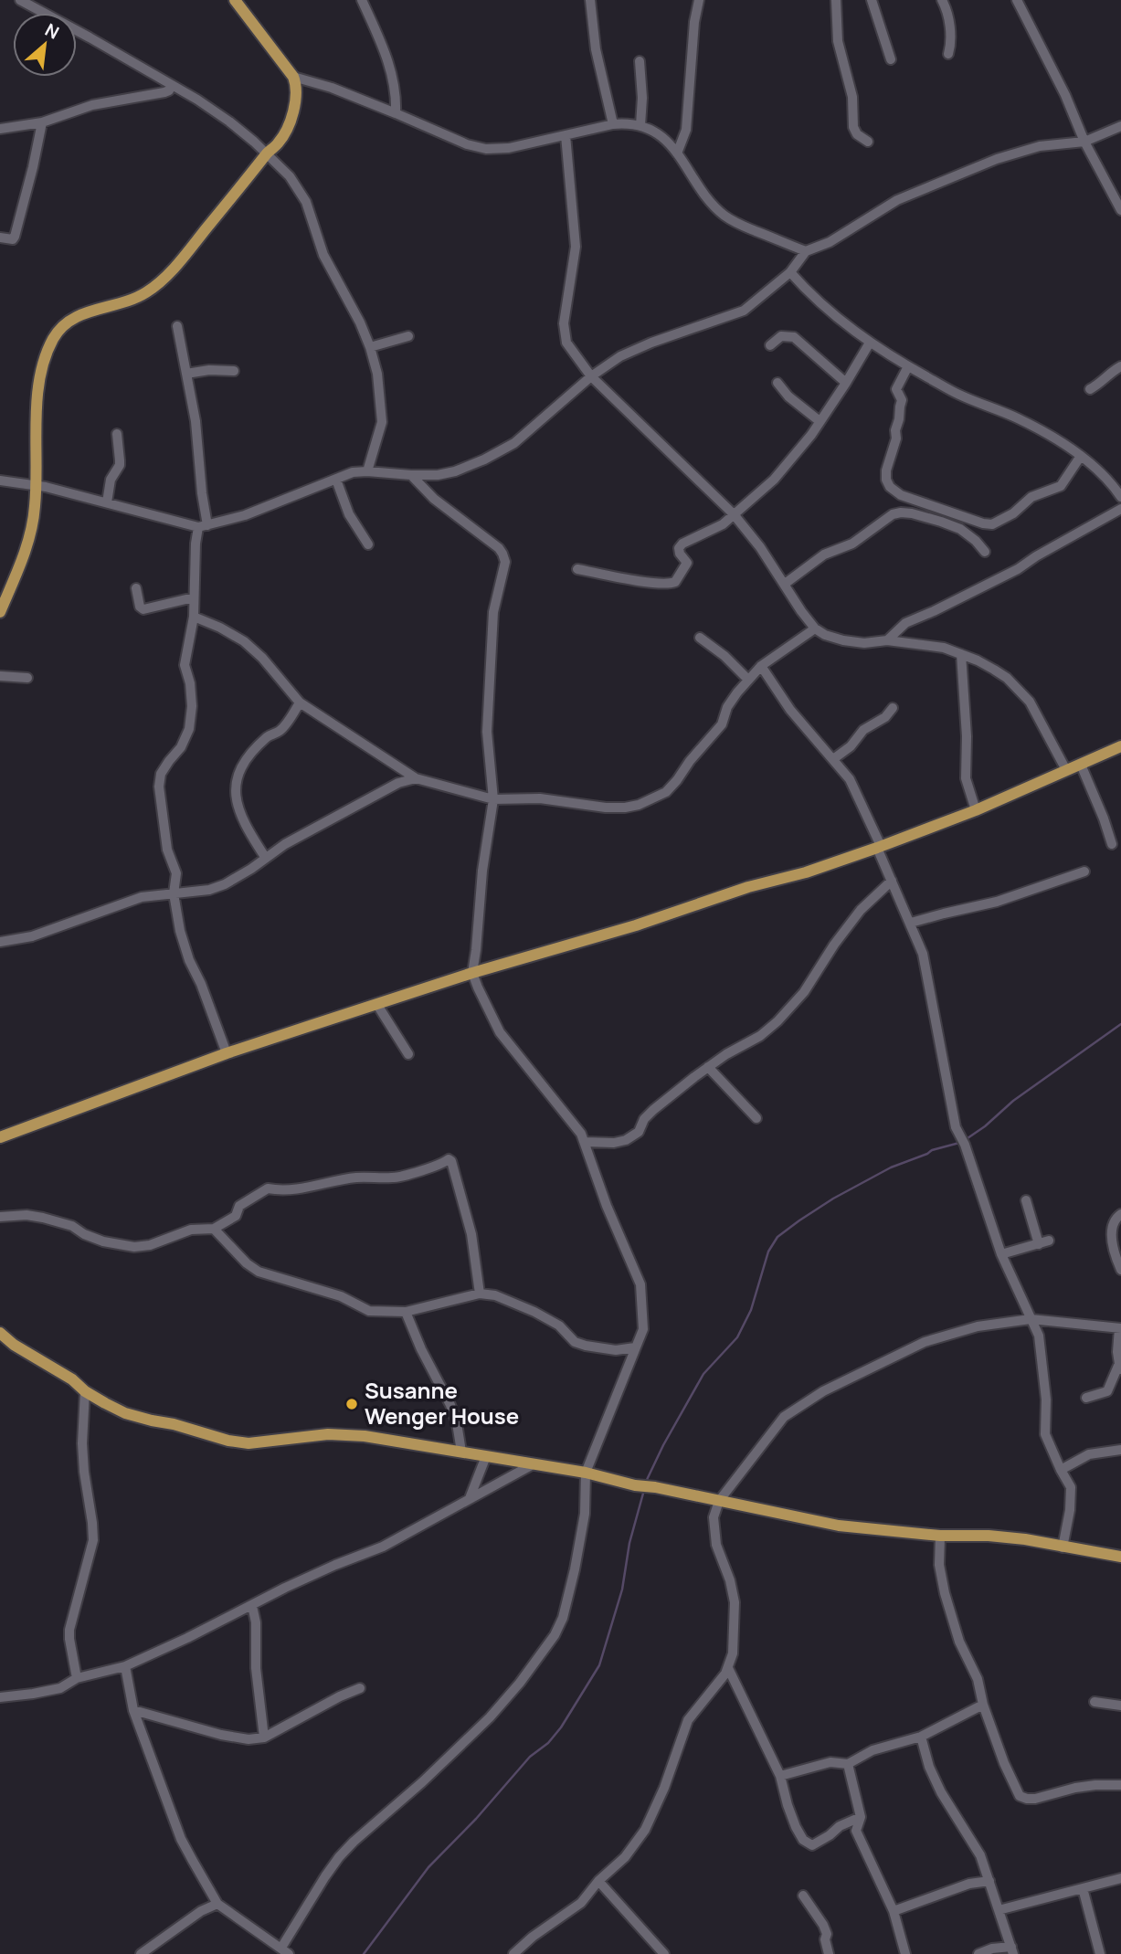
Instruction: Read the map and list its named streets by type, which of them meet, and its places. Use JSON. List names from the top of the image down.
{
  "places": ["Susanne Wenger House"],
  "north": "top right"
}
